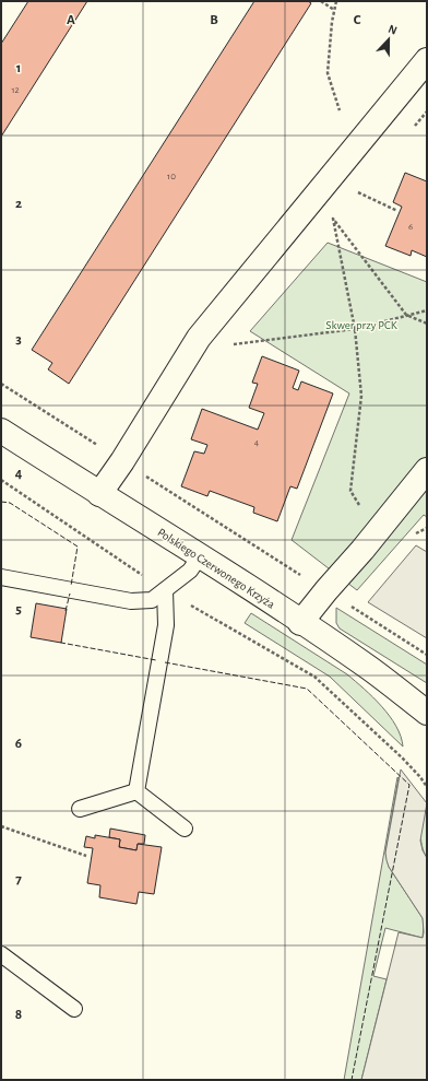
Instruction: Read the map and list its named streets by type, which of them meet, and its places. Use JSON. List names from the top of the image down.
{
  "streets": {
    "street": ["Polskiego Czerwonego Krzyża"]
  },
  "parks": ["Skwer przy PCK"],
  "house_numbers": [
    "12",
    "10",
    "6",
    "4"
  ],
  "north": "top",
  "grid": {
    "columns": ["A", "B", "C"],
    "rows": [
      "1",
      "2",
      "3",
      "4",
      "5",
      "6",
      "7",
      "8"
    ]
  }
}
